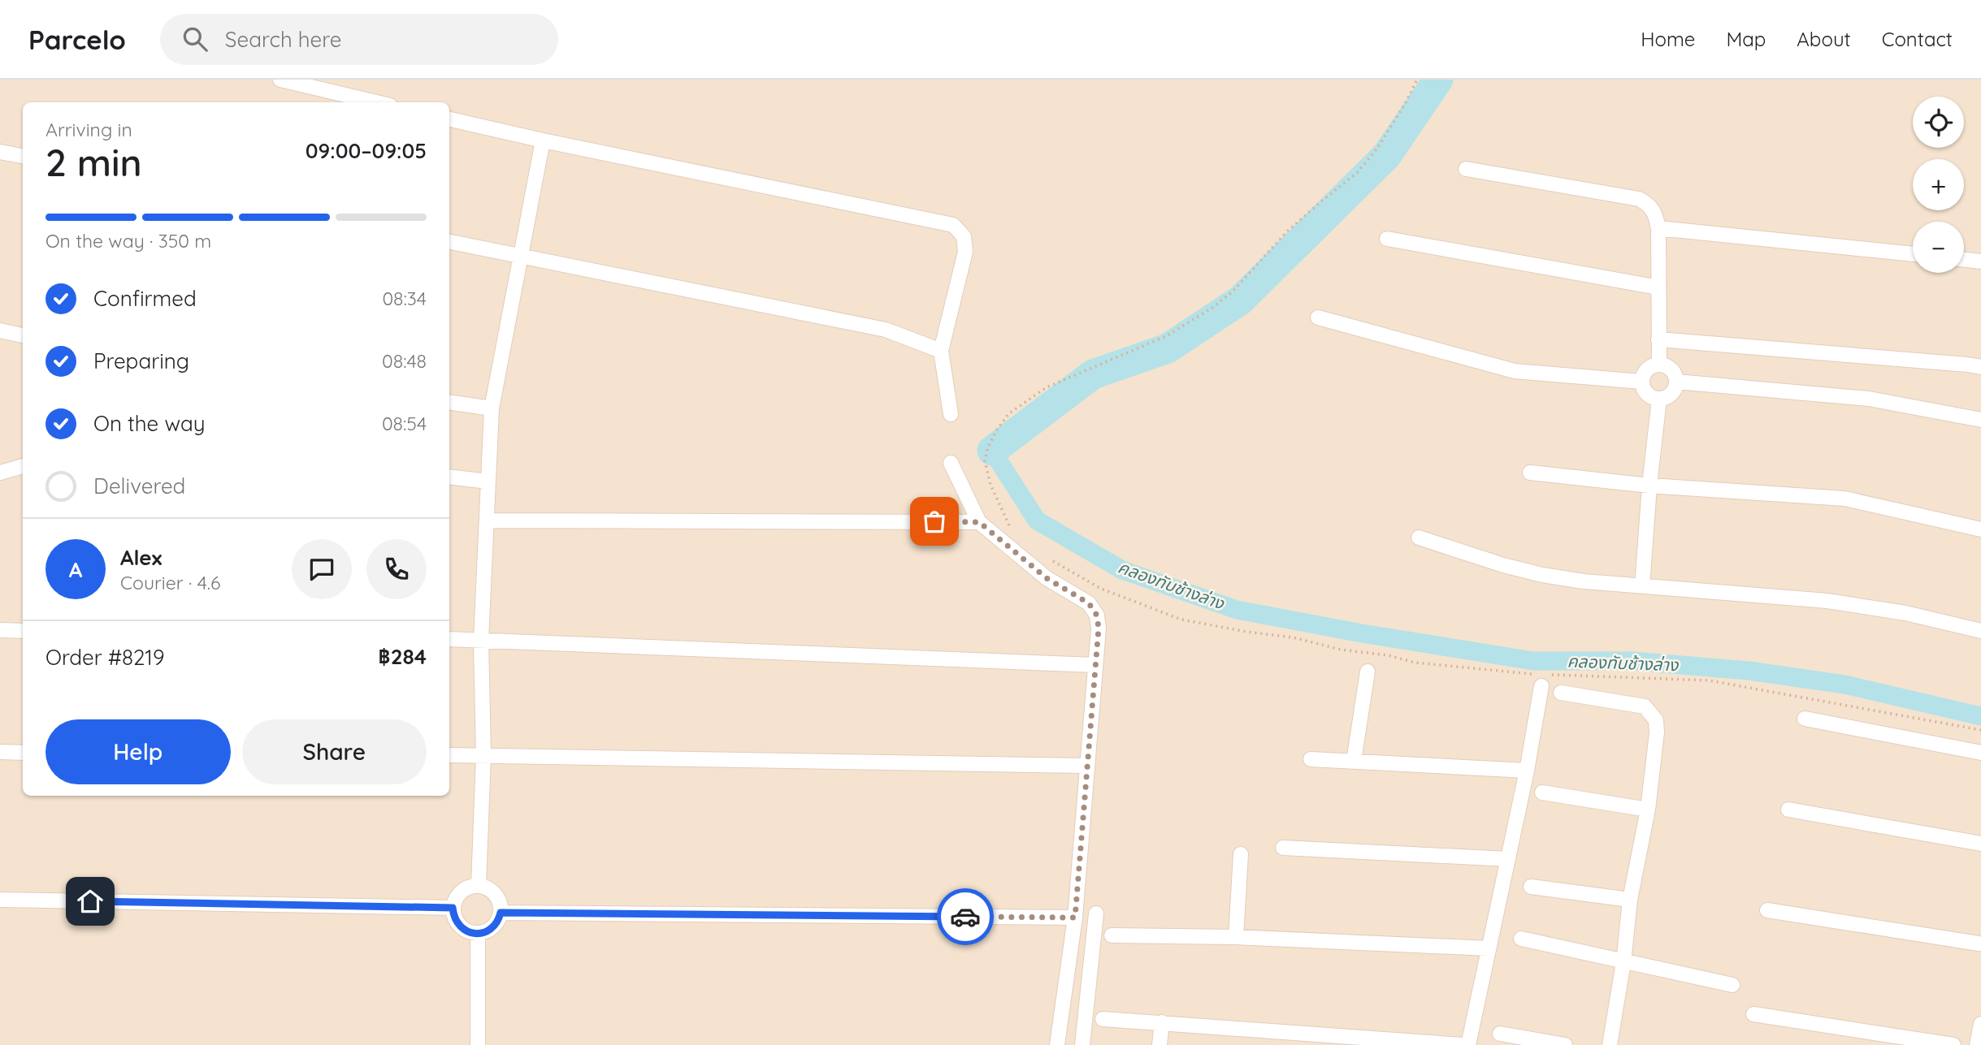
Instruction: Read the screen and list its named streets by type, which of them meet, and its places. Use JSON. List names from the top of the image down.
{
  "water": ["คลองทับช้างล่าง"],
  "page": {
    "header": "Parcelo",
    "search": "Search here",
    "nav": [
      "Home",
      "Map",
      "About",
      "Contact"
    ],
    "map_buttons": ["+", "−"],
    "heading": ["2 min", "Arriving in", "09:00–09:05"],
    "panel": [
      "Alex",
      "Courier · 4.6",
      "Order #8219",
      "฿284"
    ],
    "bar": "On the way · 350 m",
    "list": [
      ["Confirmed", "08:34"],
      ["Preparing", "08:48"],
      ["On the way", "08:54"],
      "Delivered"
    ],
    "round": "A",
    "buttons": ["Help", "Share"]
  }
}
